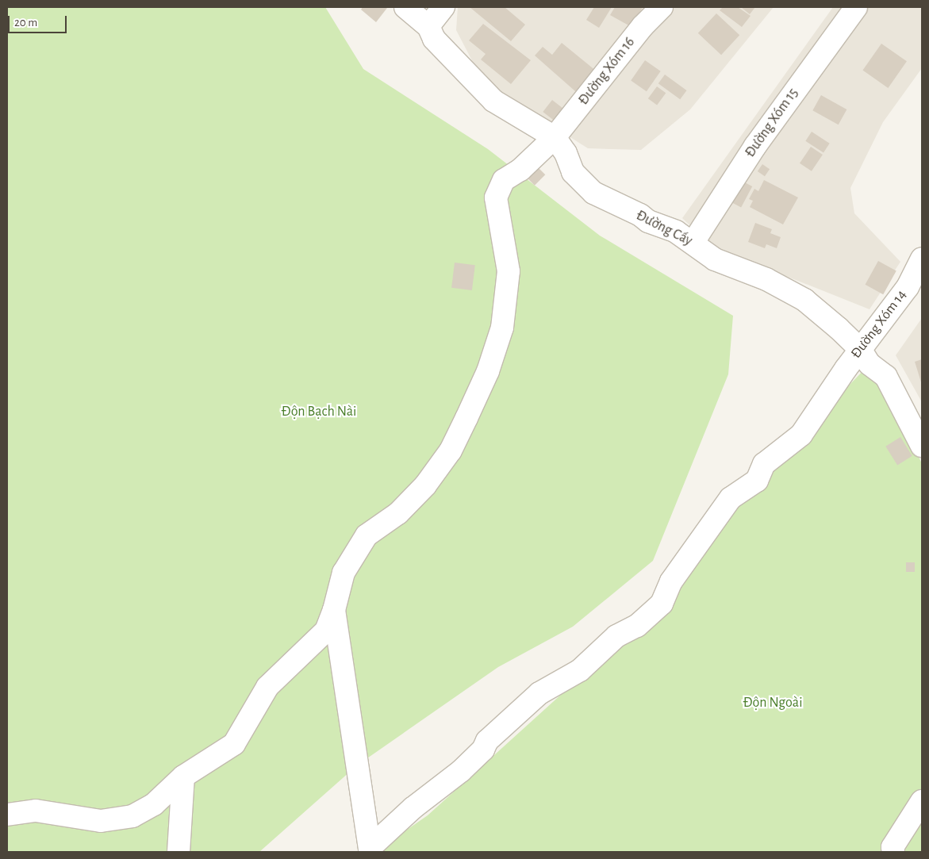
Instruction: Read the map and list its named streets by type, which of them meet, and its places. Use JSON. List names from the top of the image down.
{
  "streets": {
    "street": [
      "Đường Xóm 16",
      "Đường Xóm 15",
      "Đường Cấy",
      "Đường Xóm 14"
    ]
  },
  "crossings": [
    ["Đường Xóm 16", "Đường Cấy"],
    ["Đường Xóm 15", "Đường Cấy"],
    ["Đường Cấy", "Đường Xóm 14"]
  ],
  "parks": ["Độn Bạch Nài", "Độn Ngoài"],
  "scale_bar": "20 m"
}
